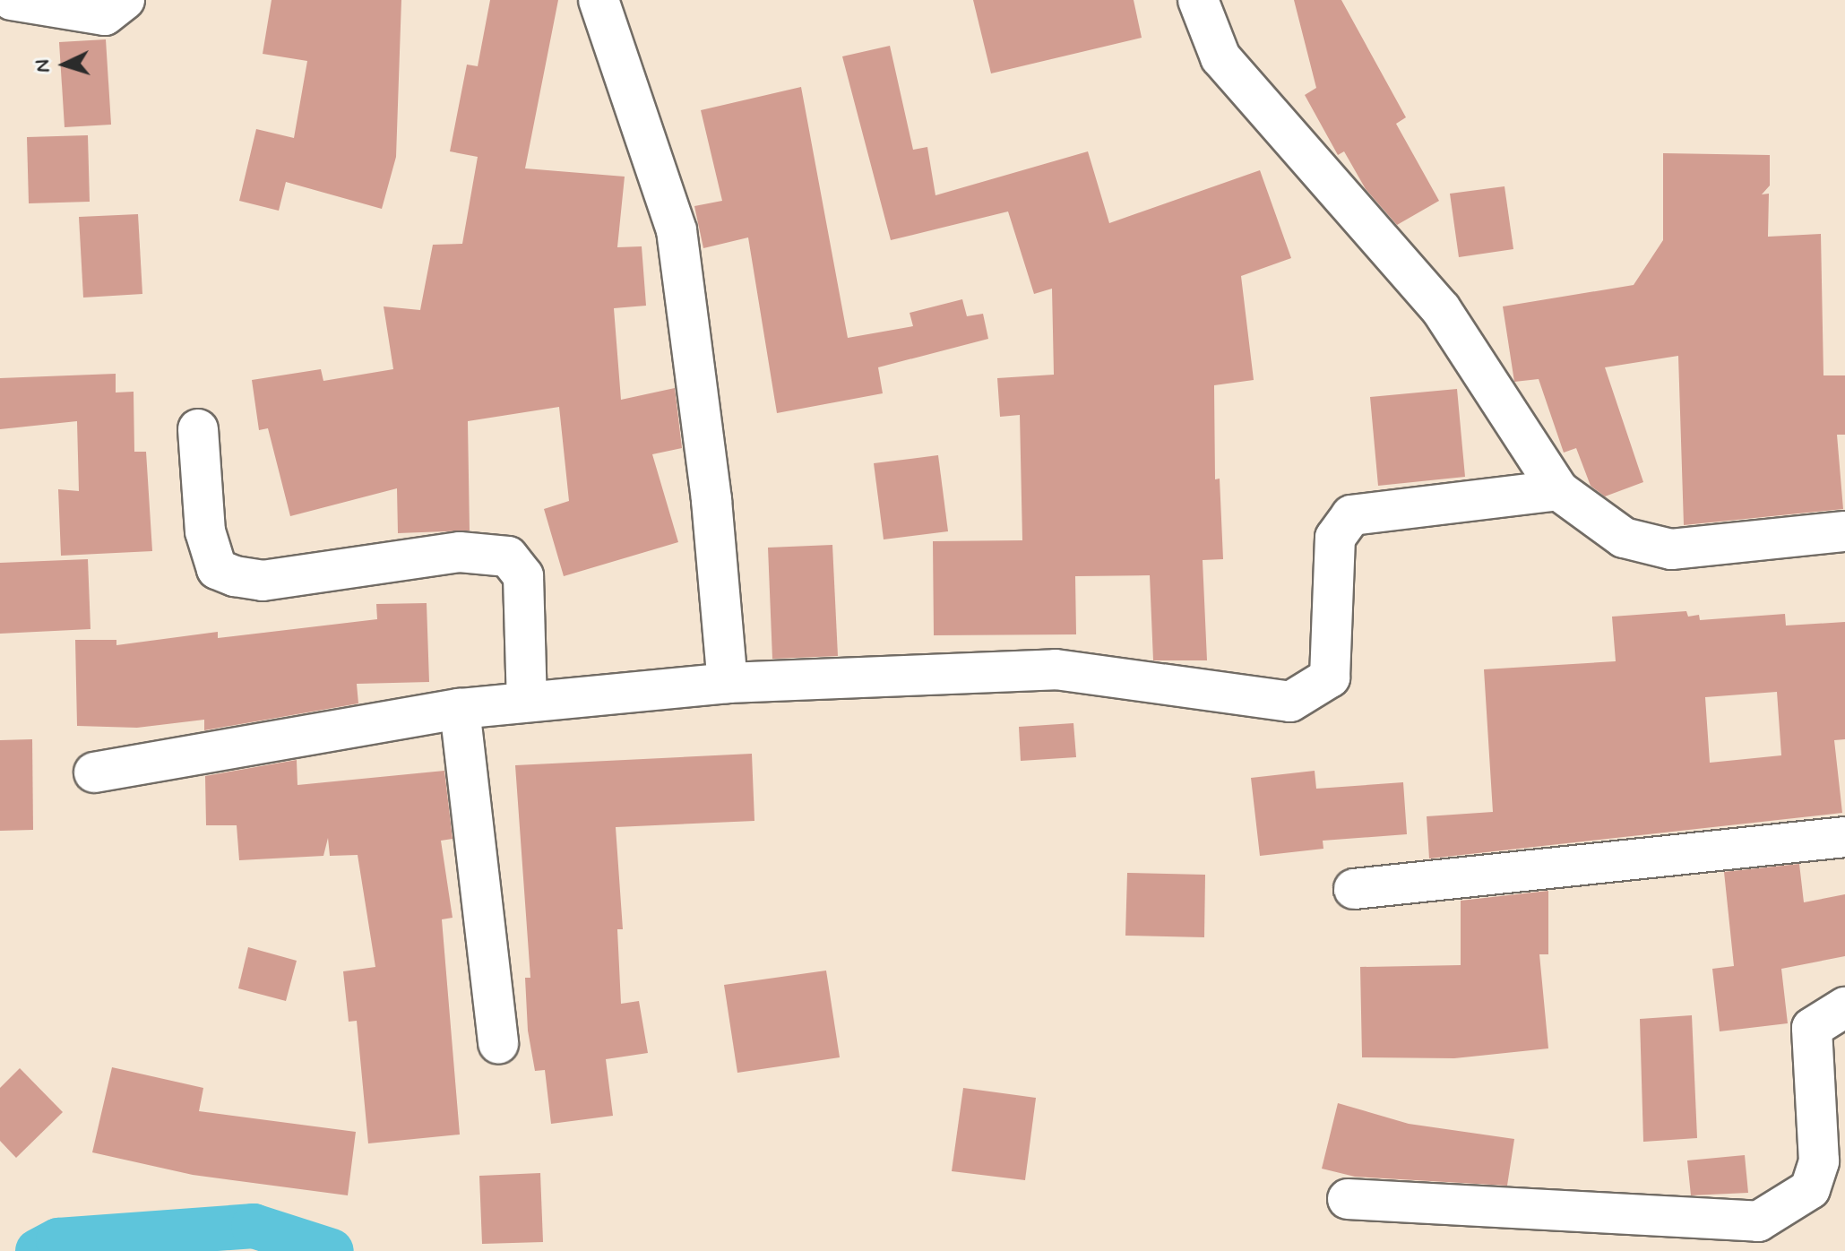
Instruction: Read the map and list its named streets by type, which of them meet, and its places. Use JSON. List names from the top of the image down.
{
  "north": "left"
}
